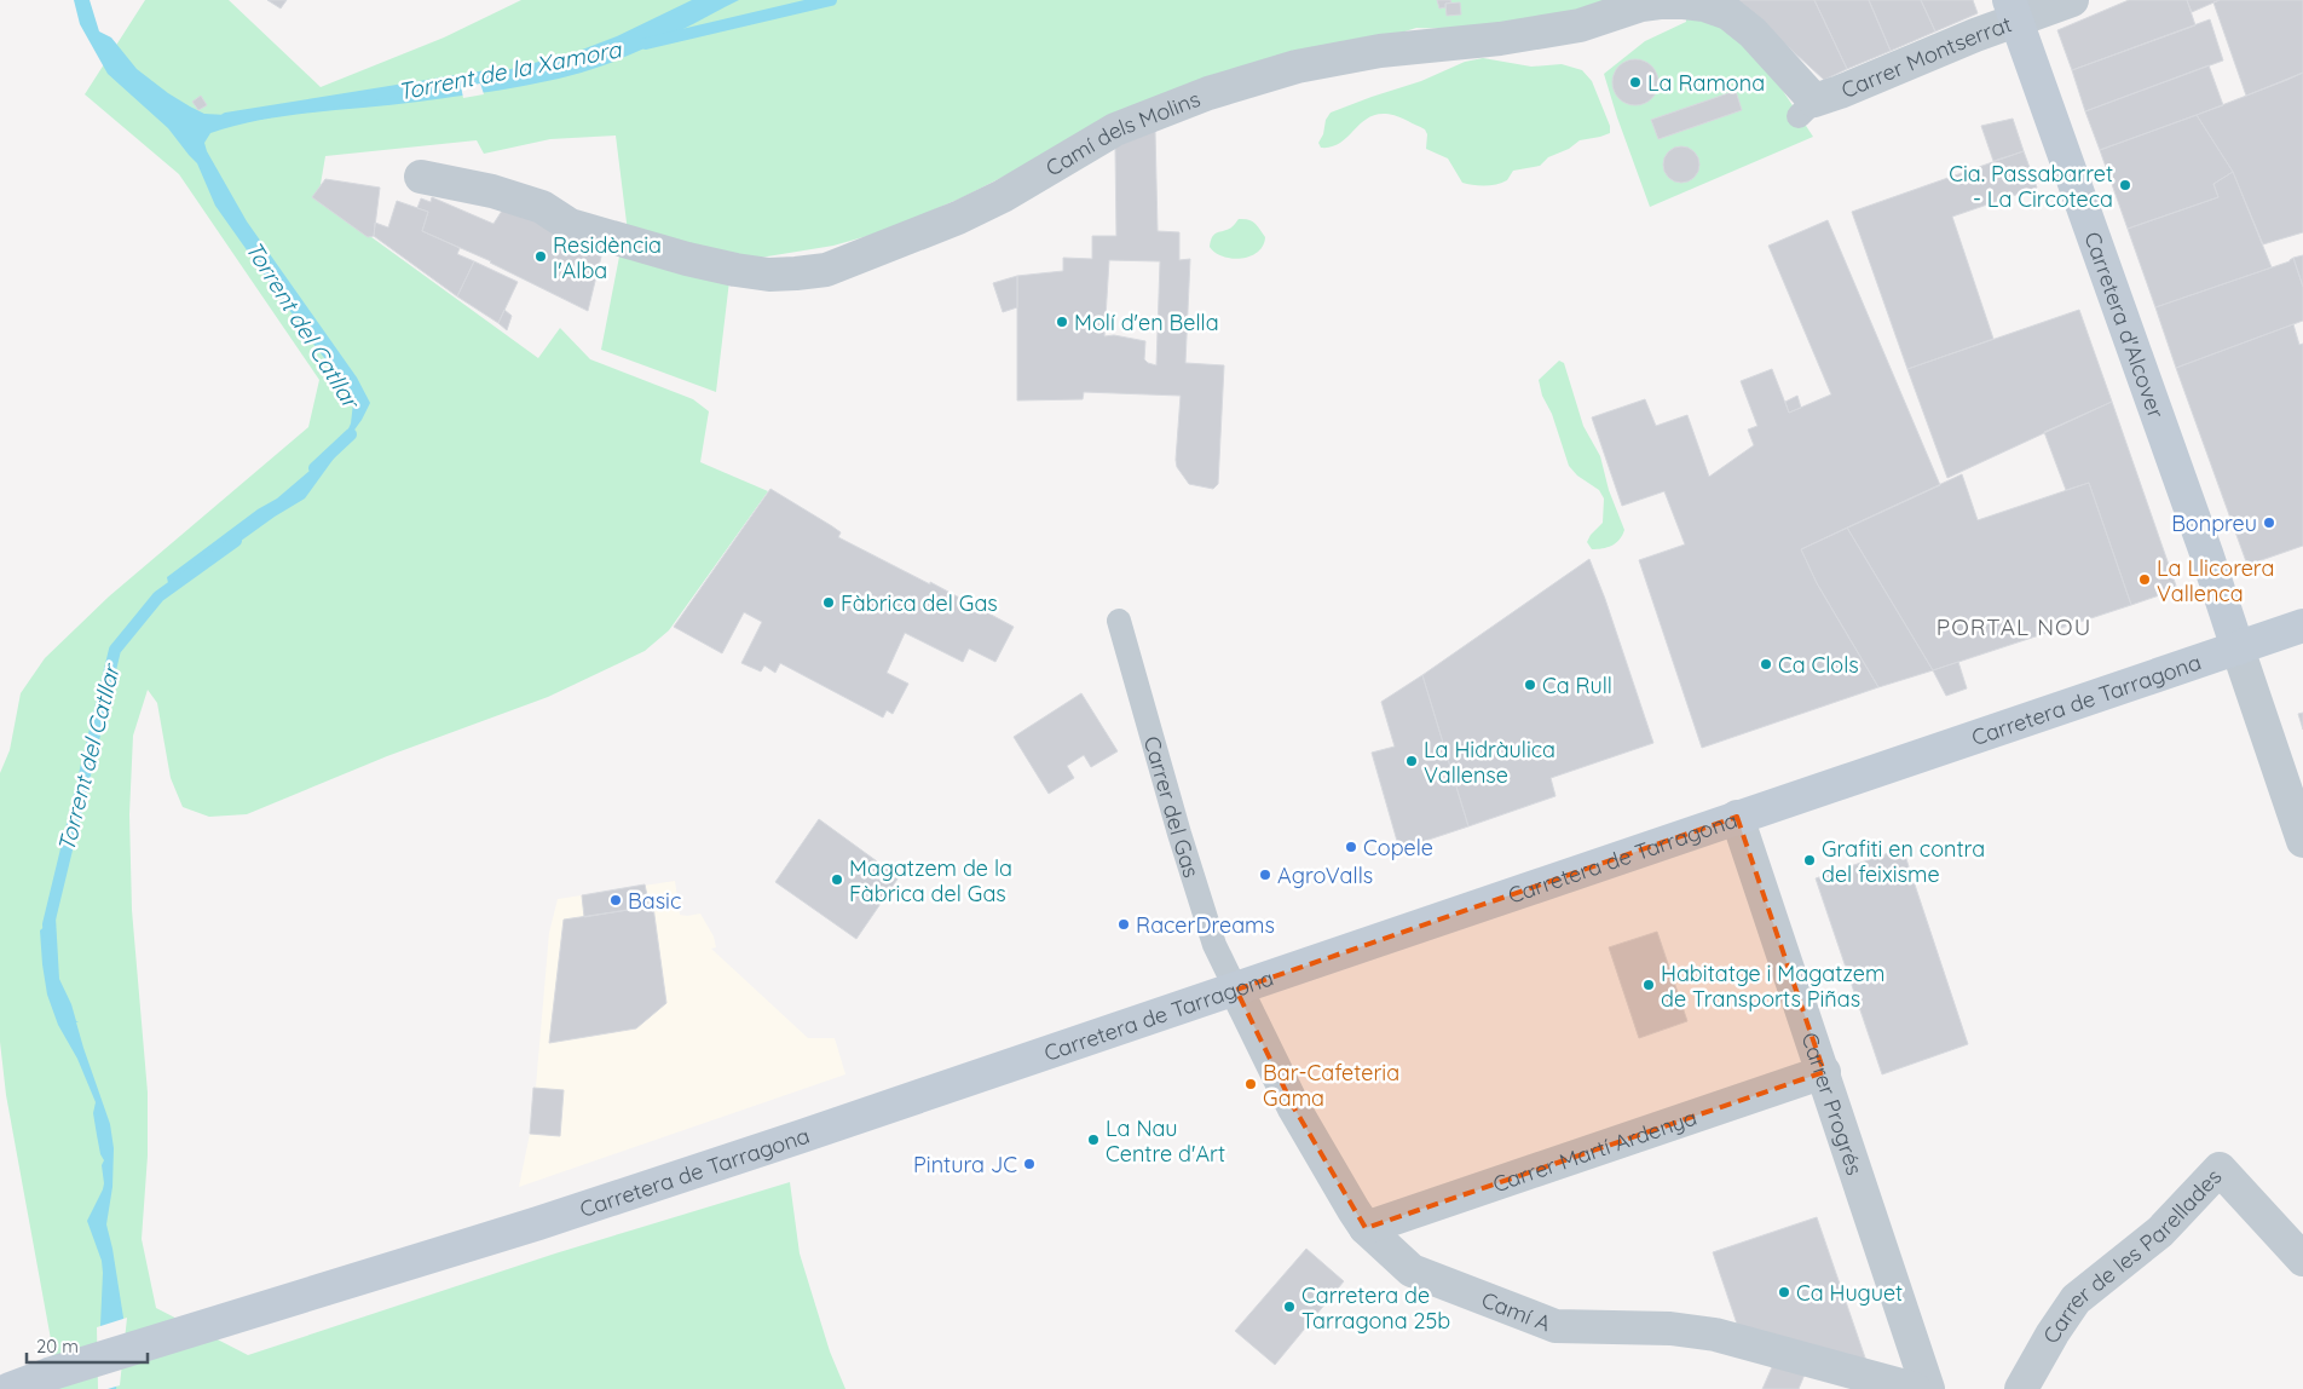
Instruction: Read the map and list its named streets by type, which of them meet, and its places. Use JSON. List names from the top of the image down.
{
  "streets": {
    "main road": ["Carretera d'Alcover", "Carretera de Tarragona"],
    "street": [
      "Carrer Montserrat",
      "Camí dels Molins",
      "Carrer Progrés",
      "Carrer Martí Ardenya",
      "Carrer de les Parellades",
      "Camí A"
    ],
    "lane": ["Carrer del Gas"]
  },
  "crossings": [
    ["Carrer Montserrat", "Camí dels Molins"],
    ["Carrer Montserrat", "Carretera d'Alcover"],
    ["Carretera d'Alcover", "Carretera de Tarragona"],
    ["Carretera de Tarragona", "Carrer del Gas"],
    ["Carretera de Tarragona", "Carrer Progrés"],
    ["Carretera de Tarragona", "Camí A"],
    ["Carrer del Gas", "Camí A"],
    ["Carrer Progrés", "Carrer Martí Ardenya"],
    ["Carrer Martí Ardenya", "Camí A"]
  ],
  "districts": ["PORTAL NOU"],
  "water": ["Torrent de la Xamora", "Torrent del Catllar"],
  "places": [
    "La Ramona",
    "Cia. Passabarret - La Circoteca",
    "Residència l'Alba",
    "Molí d'en Bella",
    "Bonpreu",
    "La Llicorera Vallenca",
    "Fàbrica del Gas",
    "Ca Clols",
    "Ca Rull",
    "La Hidràulica Vallense",
    "Copele",
    "Grafiti en contra del feixisme",
    "AgroValls",
    "Magatzem de la Fàbrica del Gas",
    "Basic",
    "RacerDreams",
    "Habitatge i Magatzem de Transports Piñas",
    "Bar-Cafeteria Gama",
    "La Nau Centre d'Art",
    "Pintura JC",
    "Ca Huguet",
    "Carretera de Tarragona 25b"
  ],
  "scale_bar": "20 m"
}
